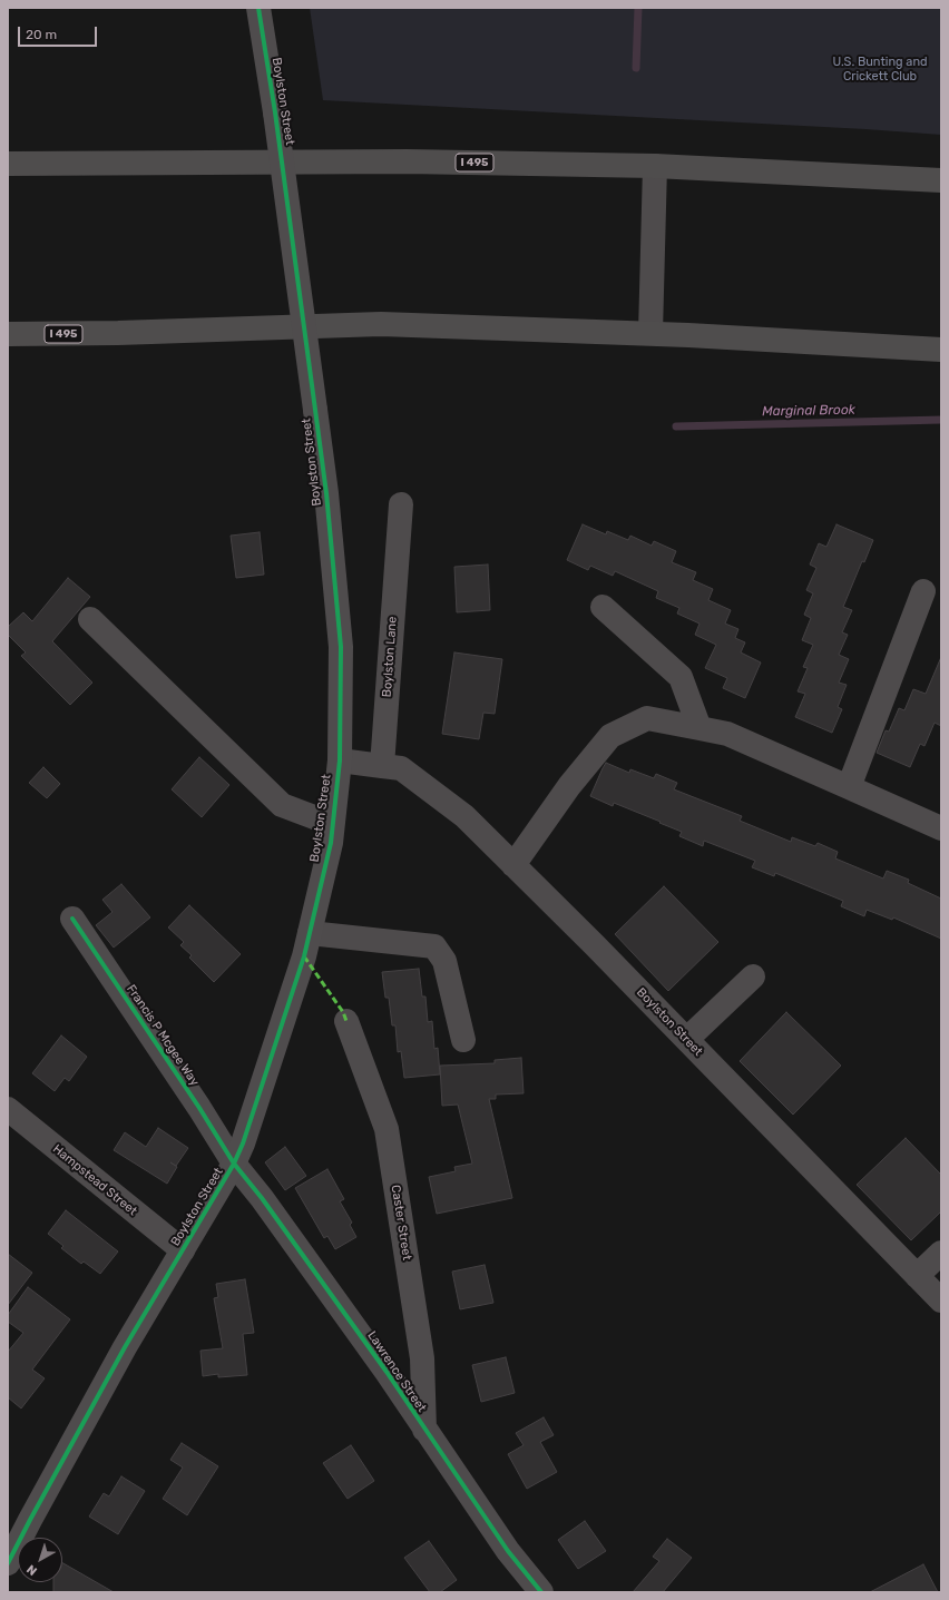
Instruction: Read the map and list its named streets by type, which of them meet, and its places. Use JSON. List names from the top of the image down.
{
  "streets": {
    "highway": ["I 495"],
    "main road": ["Boylston Street"],
    "street": [
      "Boylston Lane",
      "Francis P Mcgee Way",
      "Hampstead Street",
      "Caster Street",
      "Lawrence Street"
    ]
  },
  "crossings": [
    ["Boylston Street", "Boylston Lane"],
    ["Boylston Street", "Francis P Mcgee Way"],
    ["Boylston Street", "Hampstead Street"],
    ["Boylston Street", "Lawrence Street"],
    ["Francis P Mcgee Way", "Lawrence Street"],
    ["Caster Street", "Lawrence Street"]
  ],
  "water": ["Marginal Brook"],
  "parks": ["U.S. Bunting and Crickett Club"],
  "scale_bar": "20 m",
  "north": "bottom left"
}
